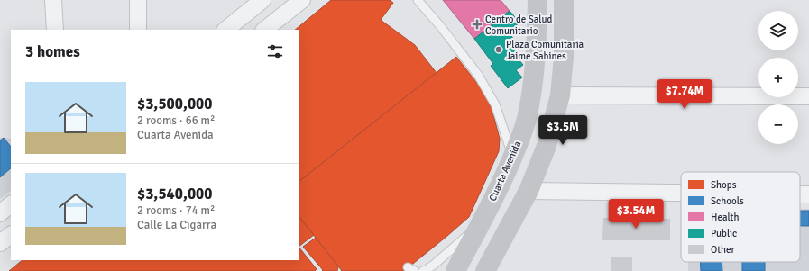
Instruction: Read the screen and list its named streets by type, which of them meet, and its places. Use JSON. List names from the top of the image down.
{
  "streets": {
    "main road": ["Cuarta Avenida"]
  },
  "places": {
    "health": ["Centro de Salud Comunitario"],
    "other": ["Plaza Comunitaria Jaime Sabines"]
  },
  "legend": [
    "Shops",
    "Schools",
    "Health",
    "Public",
    "Other"
  ],
  "page": {
    "map_buttons": ["+", "−"],
    "heading": "3 homes",
    "list": [
      {
        "name": "$3,500,000",
        "note": "2 rooms · 66 m² · Cuarta Avenida"
      },
      {
        "name": "$3,540,000",
        "note": "2 rooms · 74 m² · Calle La Cigarra"
      }
    ],
    "price": ["$7.74M", "$3.5M", "$3.54M"]
  }
}
